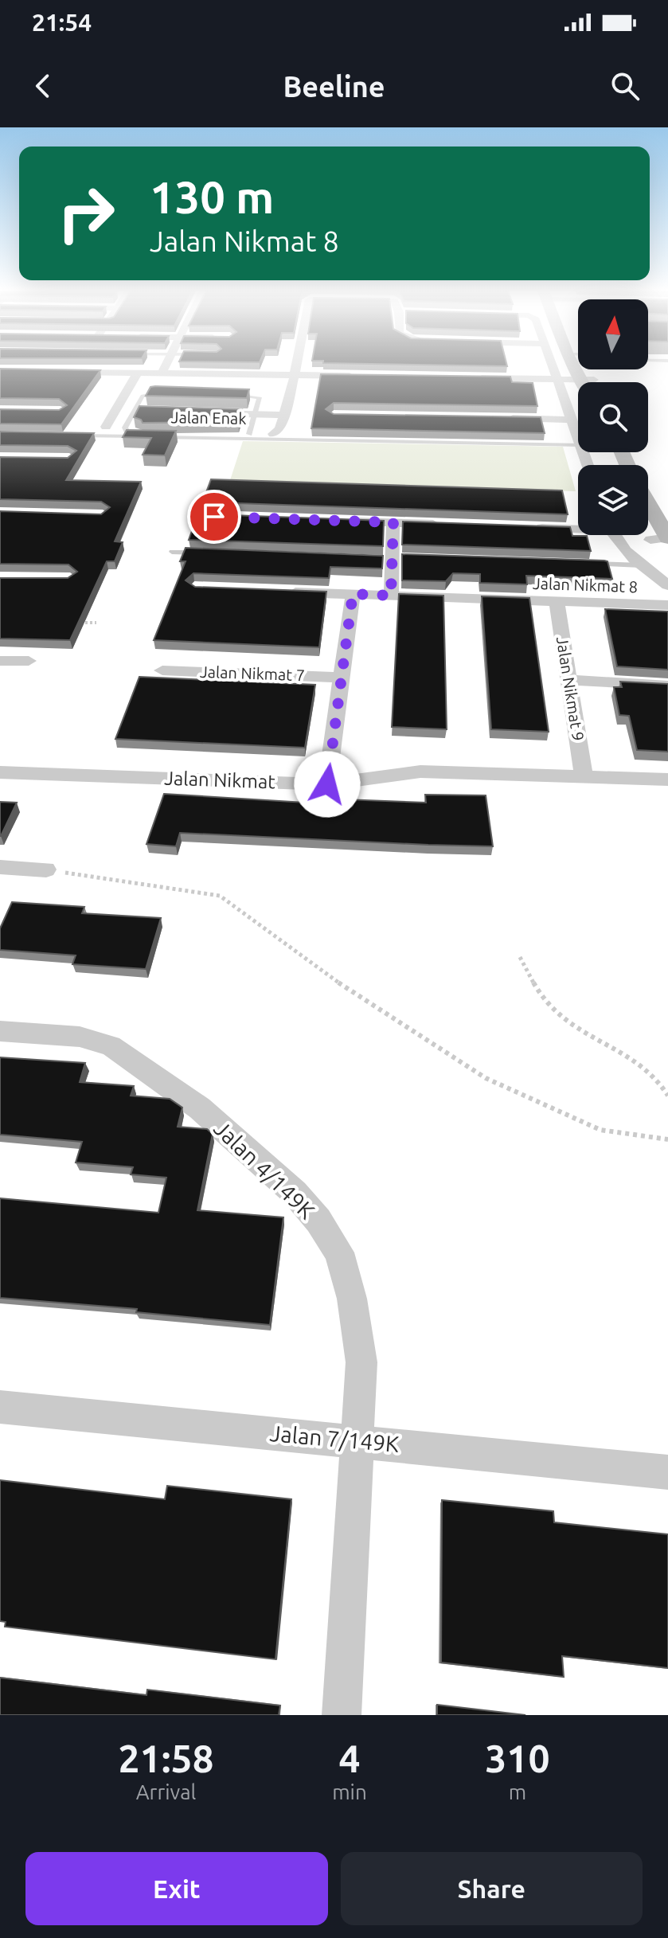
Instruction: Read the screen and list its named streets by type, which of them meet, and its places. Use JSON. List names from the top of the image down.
{
  "streets": {
    "street": [
      "Jalan Nikmat 8",
      "Jalan Nikmat 7",
      "Jalan Nikmat 9",
      "Jalan Nikmat",
      "Jalan 4/149K",
      "Jalan 7/149K"
    ],
    "lane": ["Jalan Enak"]
  },
  "crossings": [
    ["Jalan Nikmat 8", "Jalan Nikmat 9"],
    ["Jalan Nikmat 9", "Jalan Nikmat"],
    ["Jalan 4/149K", "Jalan 7/149K"]
  ],
  "north": "top",
  "page": {
    "status": "21:54",
    "header": "Beeline",
    "turn": ["130 m", "Jalan Nikmat 8"],
    "eta": [
      "21:58",
      "Arrival",
      "4",
      "min",
      "310",
      "m"
    ],
    "buttons": ["Exit", "Share"]
  }
}
